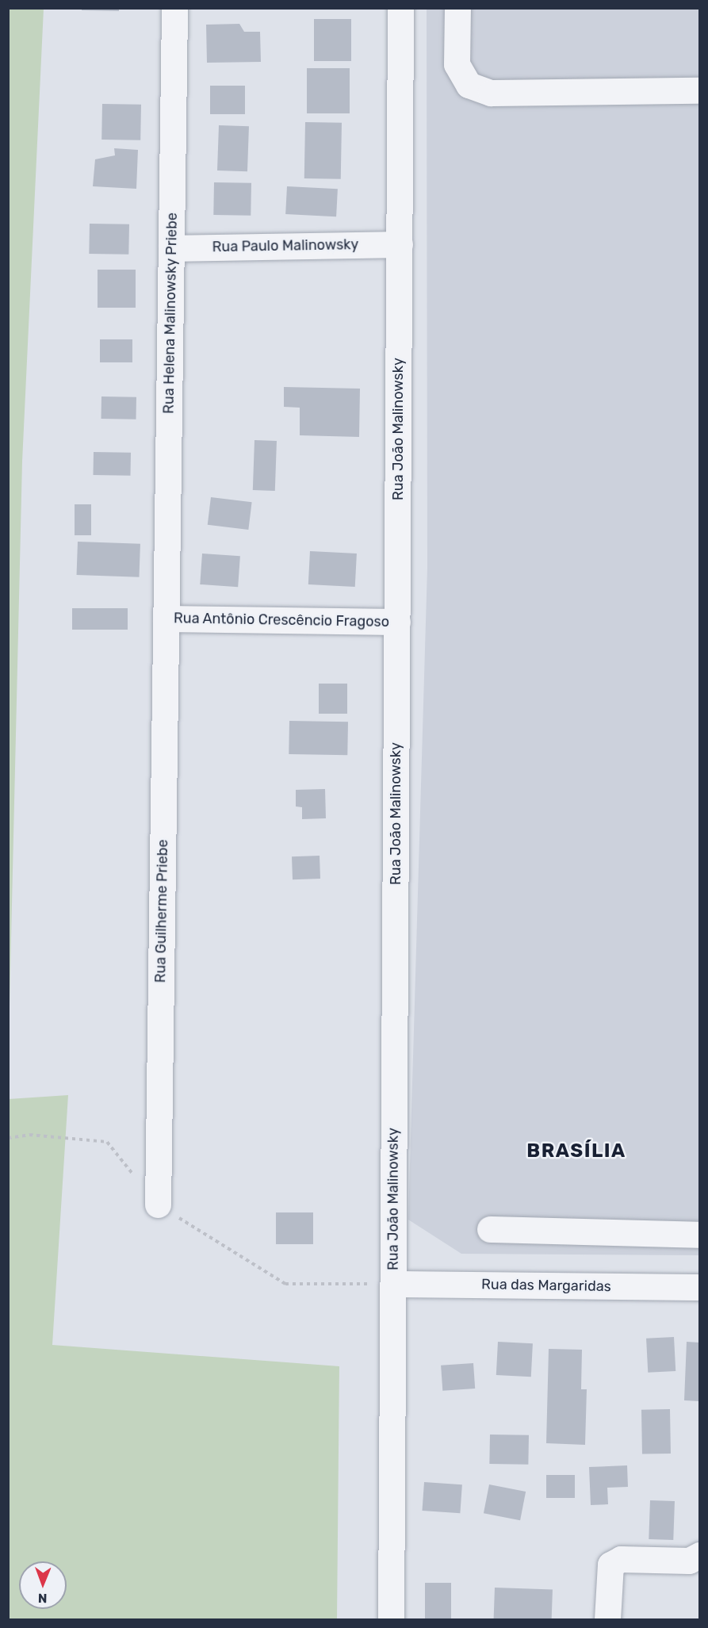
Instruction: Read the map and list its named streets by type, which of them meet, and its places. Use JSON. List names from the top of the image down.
{
  "streets": {
    "street": [
      "Rua Paulo Malinowsky",
      "Rua Helena Malinowsky Priebe",
      "Rua João Malinowsky",
      "Rua Antônio Crescêncio Fragoso",
      "Rua Guilherme Priebe",
      "Rua das Margaridas"
    ]
  },
  "crossings": [
    ["Rua Paulo Malinowsky", "Rua Helena Malinowsky Priebe"],
    ["Rua Paulo Malinowsky", "Rua João Malinowsky"],
    ["Rua Helena Malinowsky Priebe", "Rua Antônio Crescêncio Fragoso"],
    ["Rua Helena Malinowsky Priebe", "Rua Guilherme Priebe"],
    ["Rua João Malinowsky", "Rua Antônio Crescêncio Fragoso"],
    ["Rua João Malinowsky", "Rua das Margaridas"],
    ["Rua Antônio Crescêncio Fragoso", "Rua Guilherme Priebe"]
  ],
  "districts": ["BRASÍLIA"],
  "north": "bottom"
}
